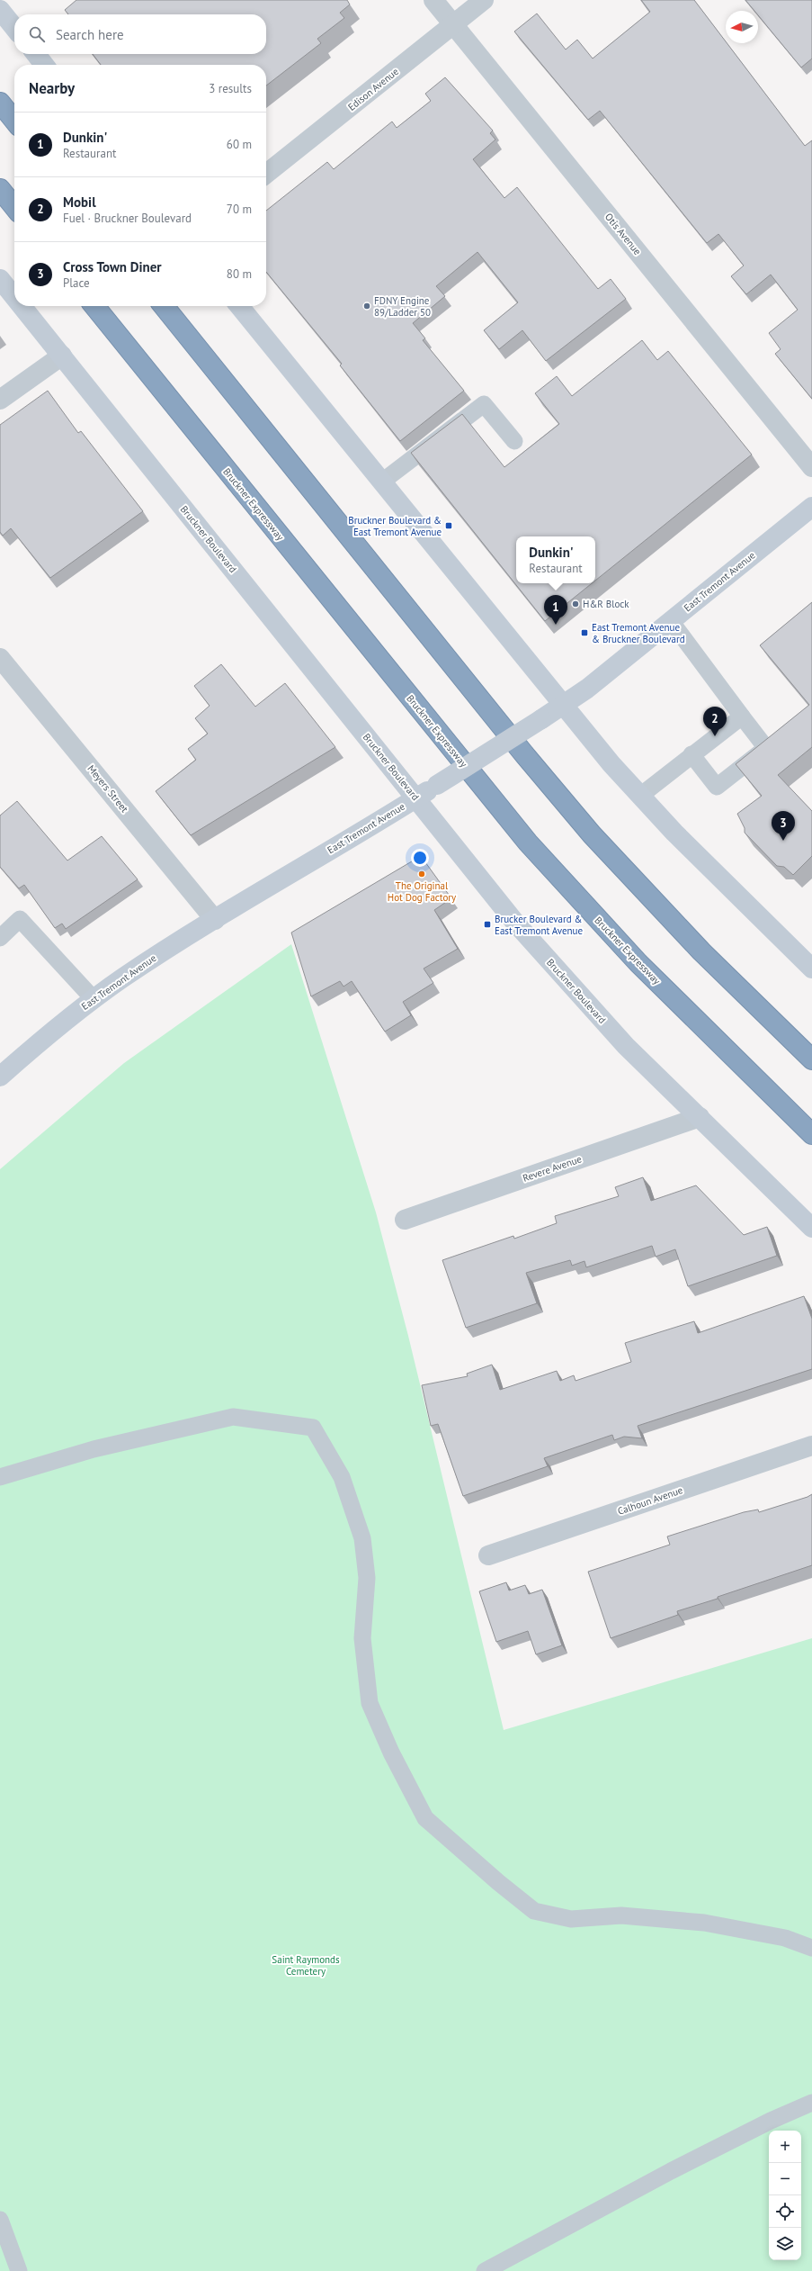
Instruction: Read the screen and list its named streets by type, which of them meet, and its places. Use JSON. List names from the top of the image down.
{
  "streets": {
    "highway": ["Bruckner Expressway"],
    "main road": ["Bruckner Boulevard", "East Tremont Avenue"],
    "street": [
      "Edison Avenue",
      "Otis Avenue",
      "Meyers Street",
      "Revere Avenue",
      "Calhoun Avenue"
    ]
  },
  "crossings": [
    ["Edison Avenue", "Otis Avenue"],
    ["Bruckner Boulevard", "East Tremont Avenue"],
    ["Bruckner Boulevard", "Revere Avenue"],
    ["East Tremont Avenue", "Meyers Street"]
  ],
  "parks": ["Saint Raymonds Cemetery"],
  "places": {
    "other": ["FDNY Engine 89/Ladder 50", "H&R Block", "The Original Hot Dog Factory"],
    "transit": ["Bruckner Boulevard & East Tremont Avenue", "East Tremont Avenue & Bruckner Boulevard", "Brucker Boulevard & East Tremont Avenue"]
  },
  "north": "left",
  "page": {
    "search": "Search here",
    "heading": ["Nearby", "3 results"],
    "list": [
      {
        "mark": "1",
        "name": "Dunkin'",
        "note": "Restaurant",
        "value": "60 m"
      },
      {
        "mark": "2",
        "name": "Mobil",
        "note": "Fuel · Bruckner Boulevard",
        "value": "70 m"
      },
      {
        "mark": "3",
        "name": "Cross Town Diner",
        "note": "Place",
        "value": "80 m"
      }
    ],
    "popup": ["Dunkin'", "Restaurant"],
    "pins": ["1", "2", "3"],
    "map_buttons": ["+", "−"]
  }
}
